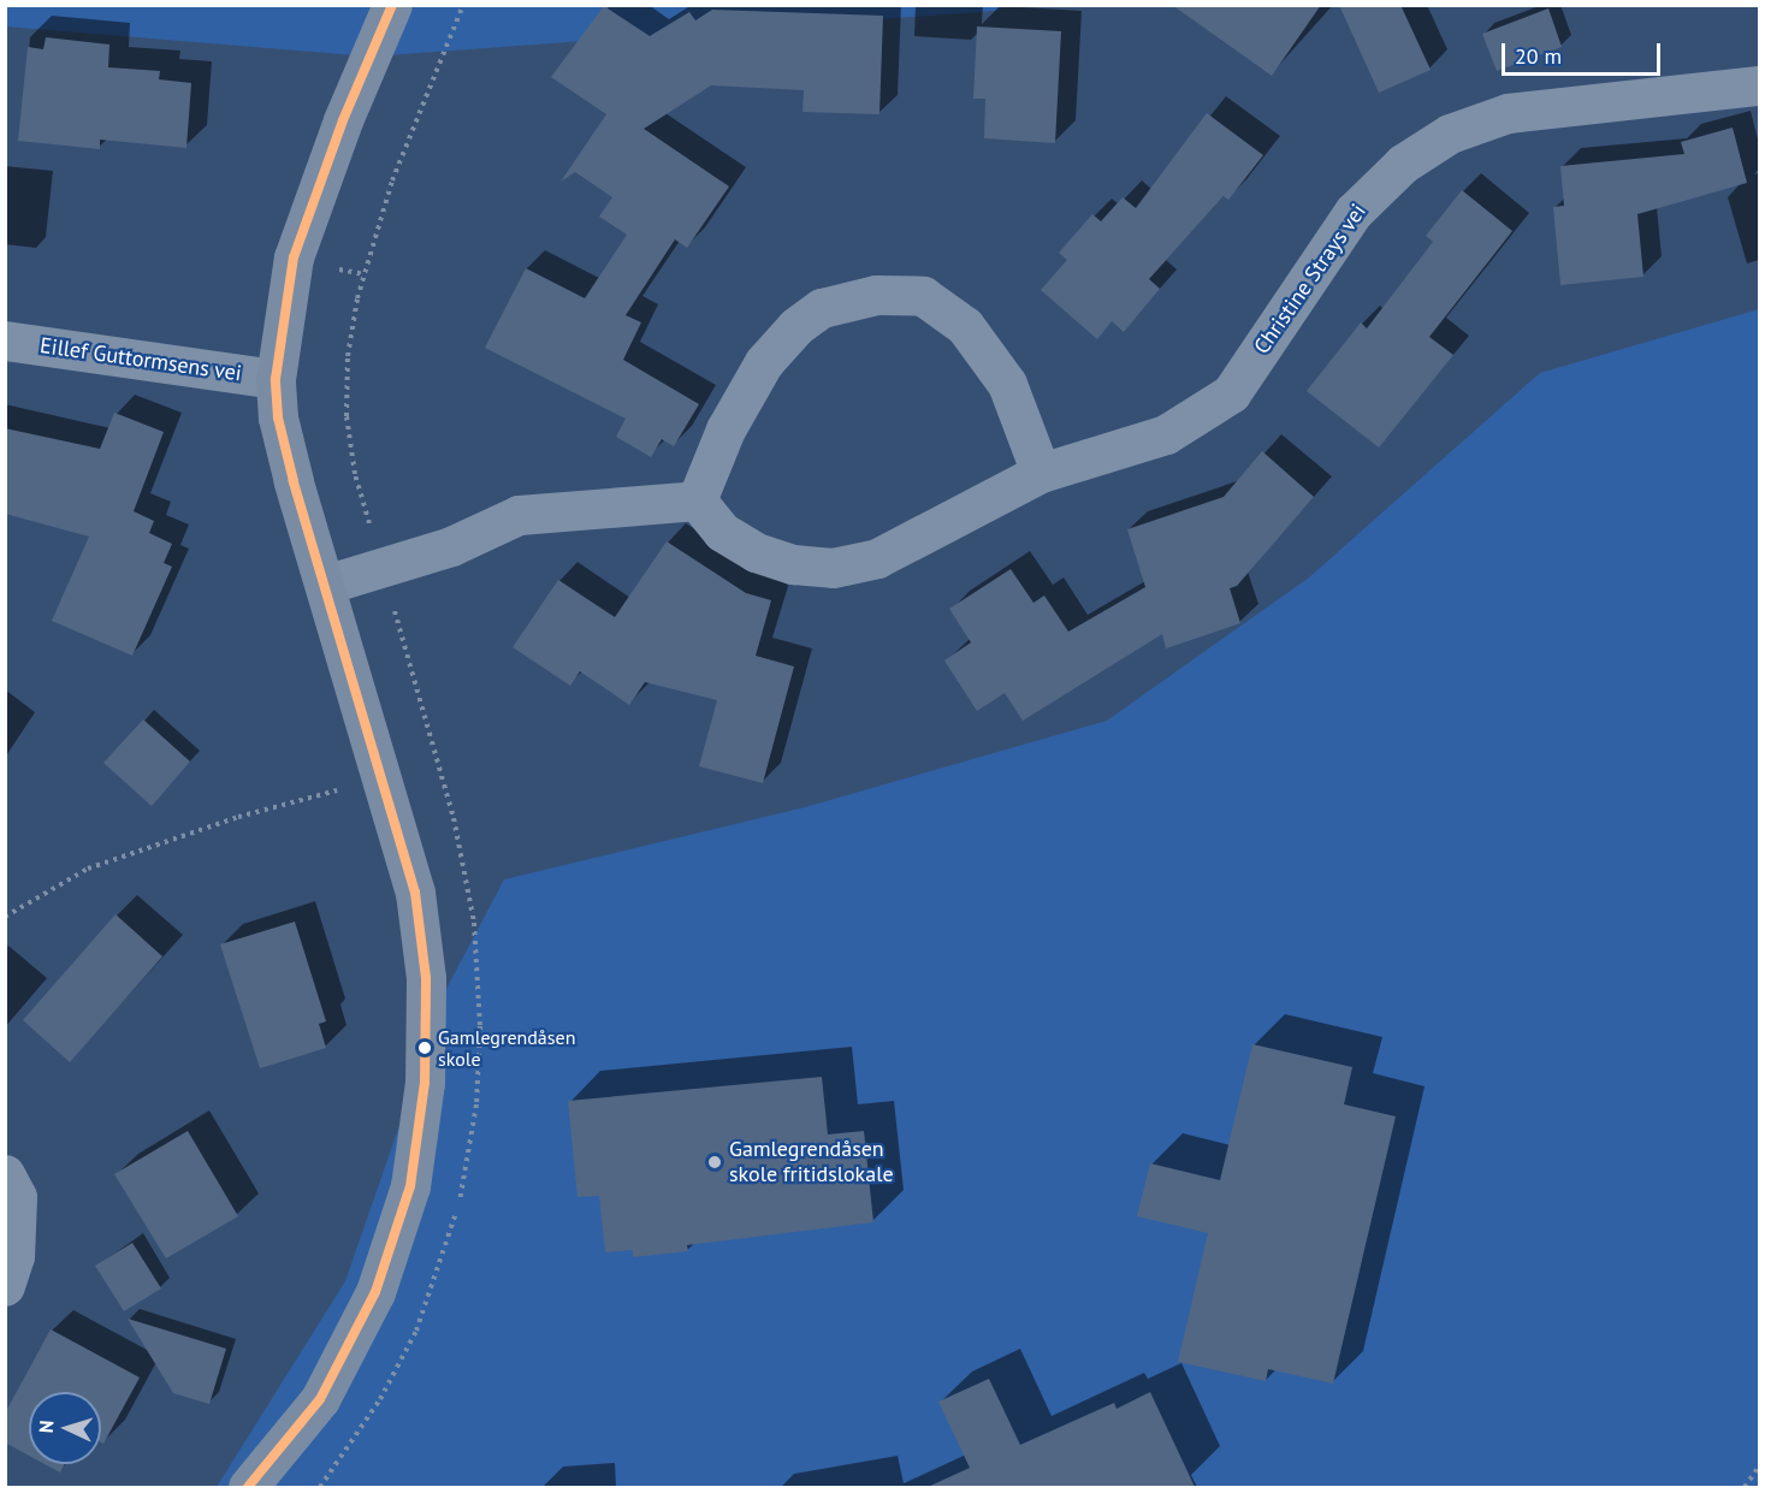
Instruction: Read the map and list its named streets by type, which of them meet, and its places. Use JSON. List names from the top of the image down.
{
  "streets": {
    "street": ["Christine Strays vei", "Eillef Guttormsens vei"]
  },
  "places": ["Gamlegrendåsen skole", "Gamlegrendåsen skole fritidslokale"],
  "scale_bar": "20 m",
  "north": "left"
}
